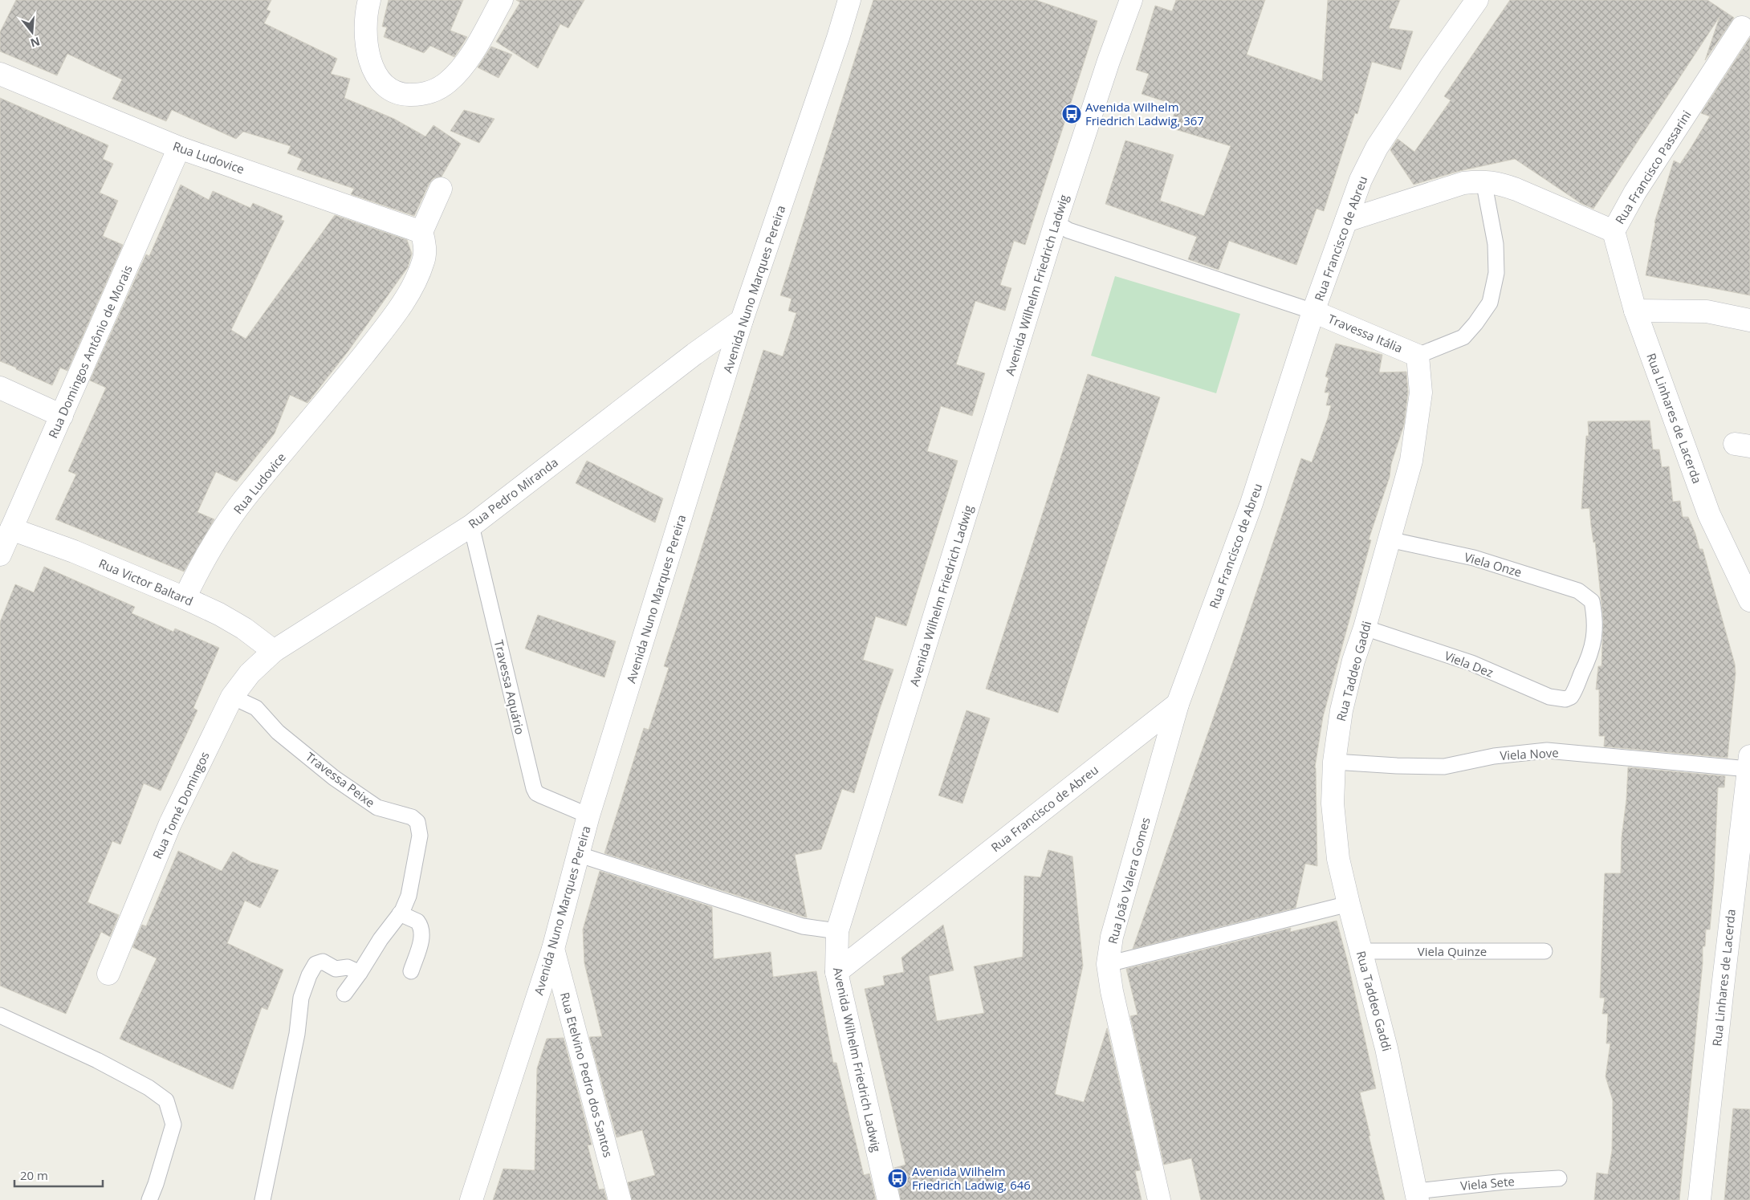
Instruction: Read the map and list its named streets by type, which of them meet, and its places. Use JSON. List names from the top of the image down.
{
  "streets": {
    "street": [
      "Rua Ludovice",
      "Rua Francisco Passarini",
      "Rua Francisco de Abreu",
      "Avenida Wilhelm Friedrich Ladwig",
      "Avenida Nuno Marques Pereira",
      "Travessa Itália",
      "Rua Domingos Antônio de Morais",
      "Rua Linhares de Lacerda",
      "Rua Pedro Miranda",
      "Rua Victor Baltard",
      "Rua Taddeo Gaddi",
      "Rua Tomé Domingos",
      "Rua João Valera Gomes",
      "Rua Etelvino Pedro dos Santos"
    ],
    "lane": [
      "Viela Onze",
      "Viela Dez",
      "Travessa Aquário",
      "Viela Nove",
      "Travessa Peixe",
      "Viela Quinze",
      "Viela Sete"
    ]
  },
  "crossings": [
    ["Rua Ludovice", "Rua Domingos Antônio de Morais"],
    ["Rua Ludovice", "Rua Victor Baltard"],
    ["Rua Francisco Passarini", "Rua Francisco de Abreu"],
    ["Rua Francisco Passarini", "Rua Linhares de Lacerda"],
    ["Rua Francisco de Abreu", "Avenida Wilhelm Friedrich Ladwig"],
    ["Rua Francisco de Abreu", "Travessa Itália"],
    ["Rua Francisco de Abreu", "Rua João Valera Gomes"],
    ["Avenida Nuno Marques Pereira", "Rua Pedro Miranda"],
    ["Avenida Nuno Marques Pereira", "Travessa Aquário"],
    ["Avenida Nuno Marques Pereira", "Rua Etelvino Pedro dos Santos"],
    ["Travessa Itália", "Rua Taddeo Gaddi"],
    ["Rua Domingos Antônio de Morais", "Rua Victor Baltard"],
    ["Rua Linhares de Lacerda", "Viela Nove"],
    ["Rua Pedro Miranda", "Rua Victor Baltard"],
    ["Rua Pedro Miranda", "Travessa Aquário"],
    ["Rua Pedro Miranda", "Rua Tomé Domingos"],
    ["Viela Onze", "Viela Dez"],
    ["Viela Onze", "Rua Taddeo Gaddi"],
    ["Rua Victor Baltard", "Rua Tomé Domingos"],
    ["Viela Dez", "Rua Taddeo Gaddi"],
    ["Rua Taddeo Gaddi", "Viela Nove"],
    ["Rua Taddeo Gaddi", "Viela Quinze"],
    ["Rua Taddeo Gaddi", "Viela Sete"],
    ["Travessa Peixe", "Rua Tomé Domingos"]
  ],
  "places": {
    "bus stop": ["Avenida Wilhelm Friedrich Ladwig, 367", "Avenida Wilhelm Friedrich Ladwig, 646"]
  },
  "scale_bar": "20 m",
  "north": "bottom"
}
